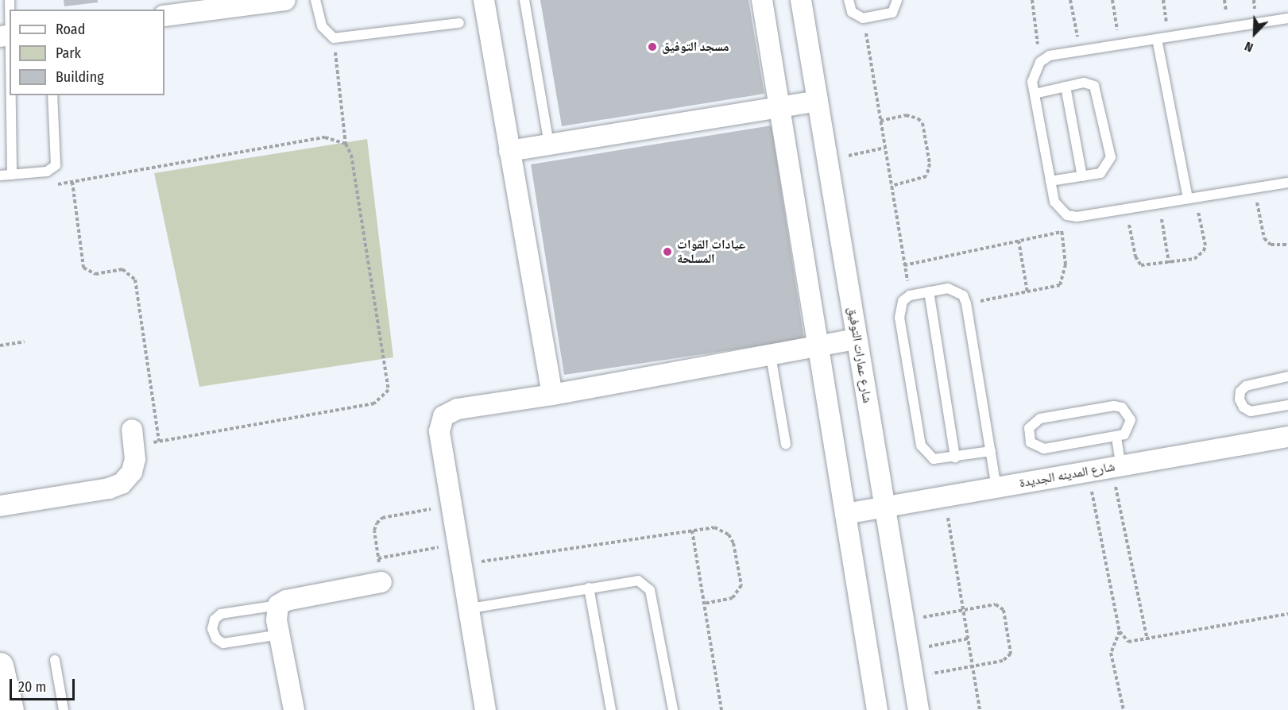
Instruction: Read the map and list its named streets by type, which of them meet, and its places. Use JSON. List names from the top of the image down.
{
  "streets": {
    "street": ["شارع عمارات التوفيق", "شارع المدينه الجديدة"]
  },
  "crossings": [
    ["شارع عمارات التوفيق", "شارع المدينه الجديدة"]
  ],
  "places": ["مسجد التوفيق", "عيادات القوات المسلحة"],
  "legend": ["Road", "Park", "Building"],
  "scale_bar": "20 m",
  "north": "bottom left"
}
